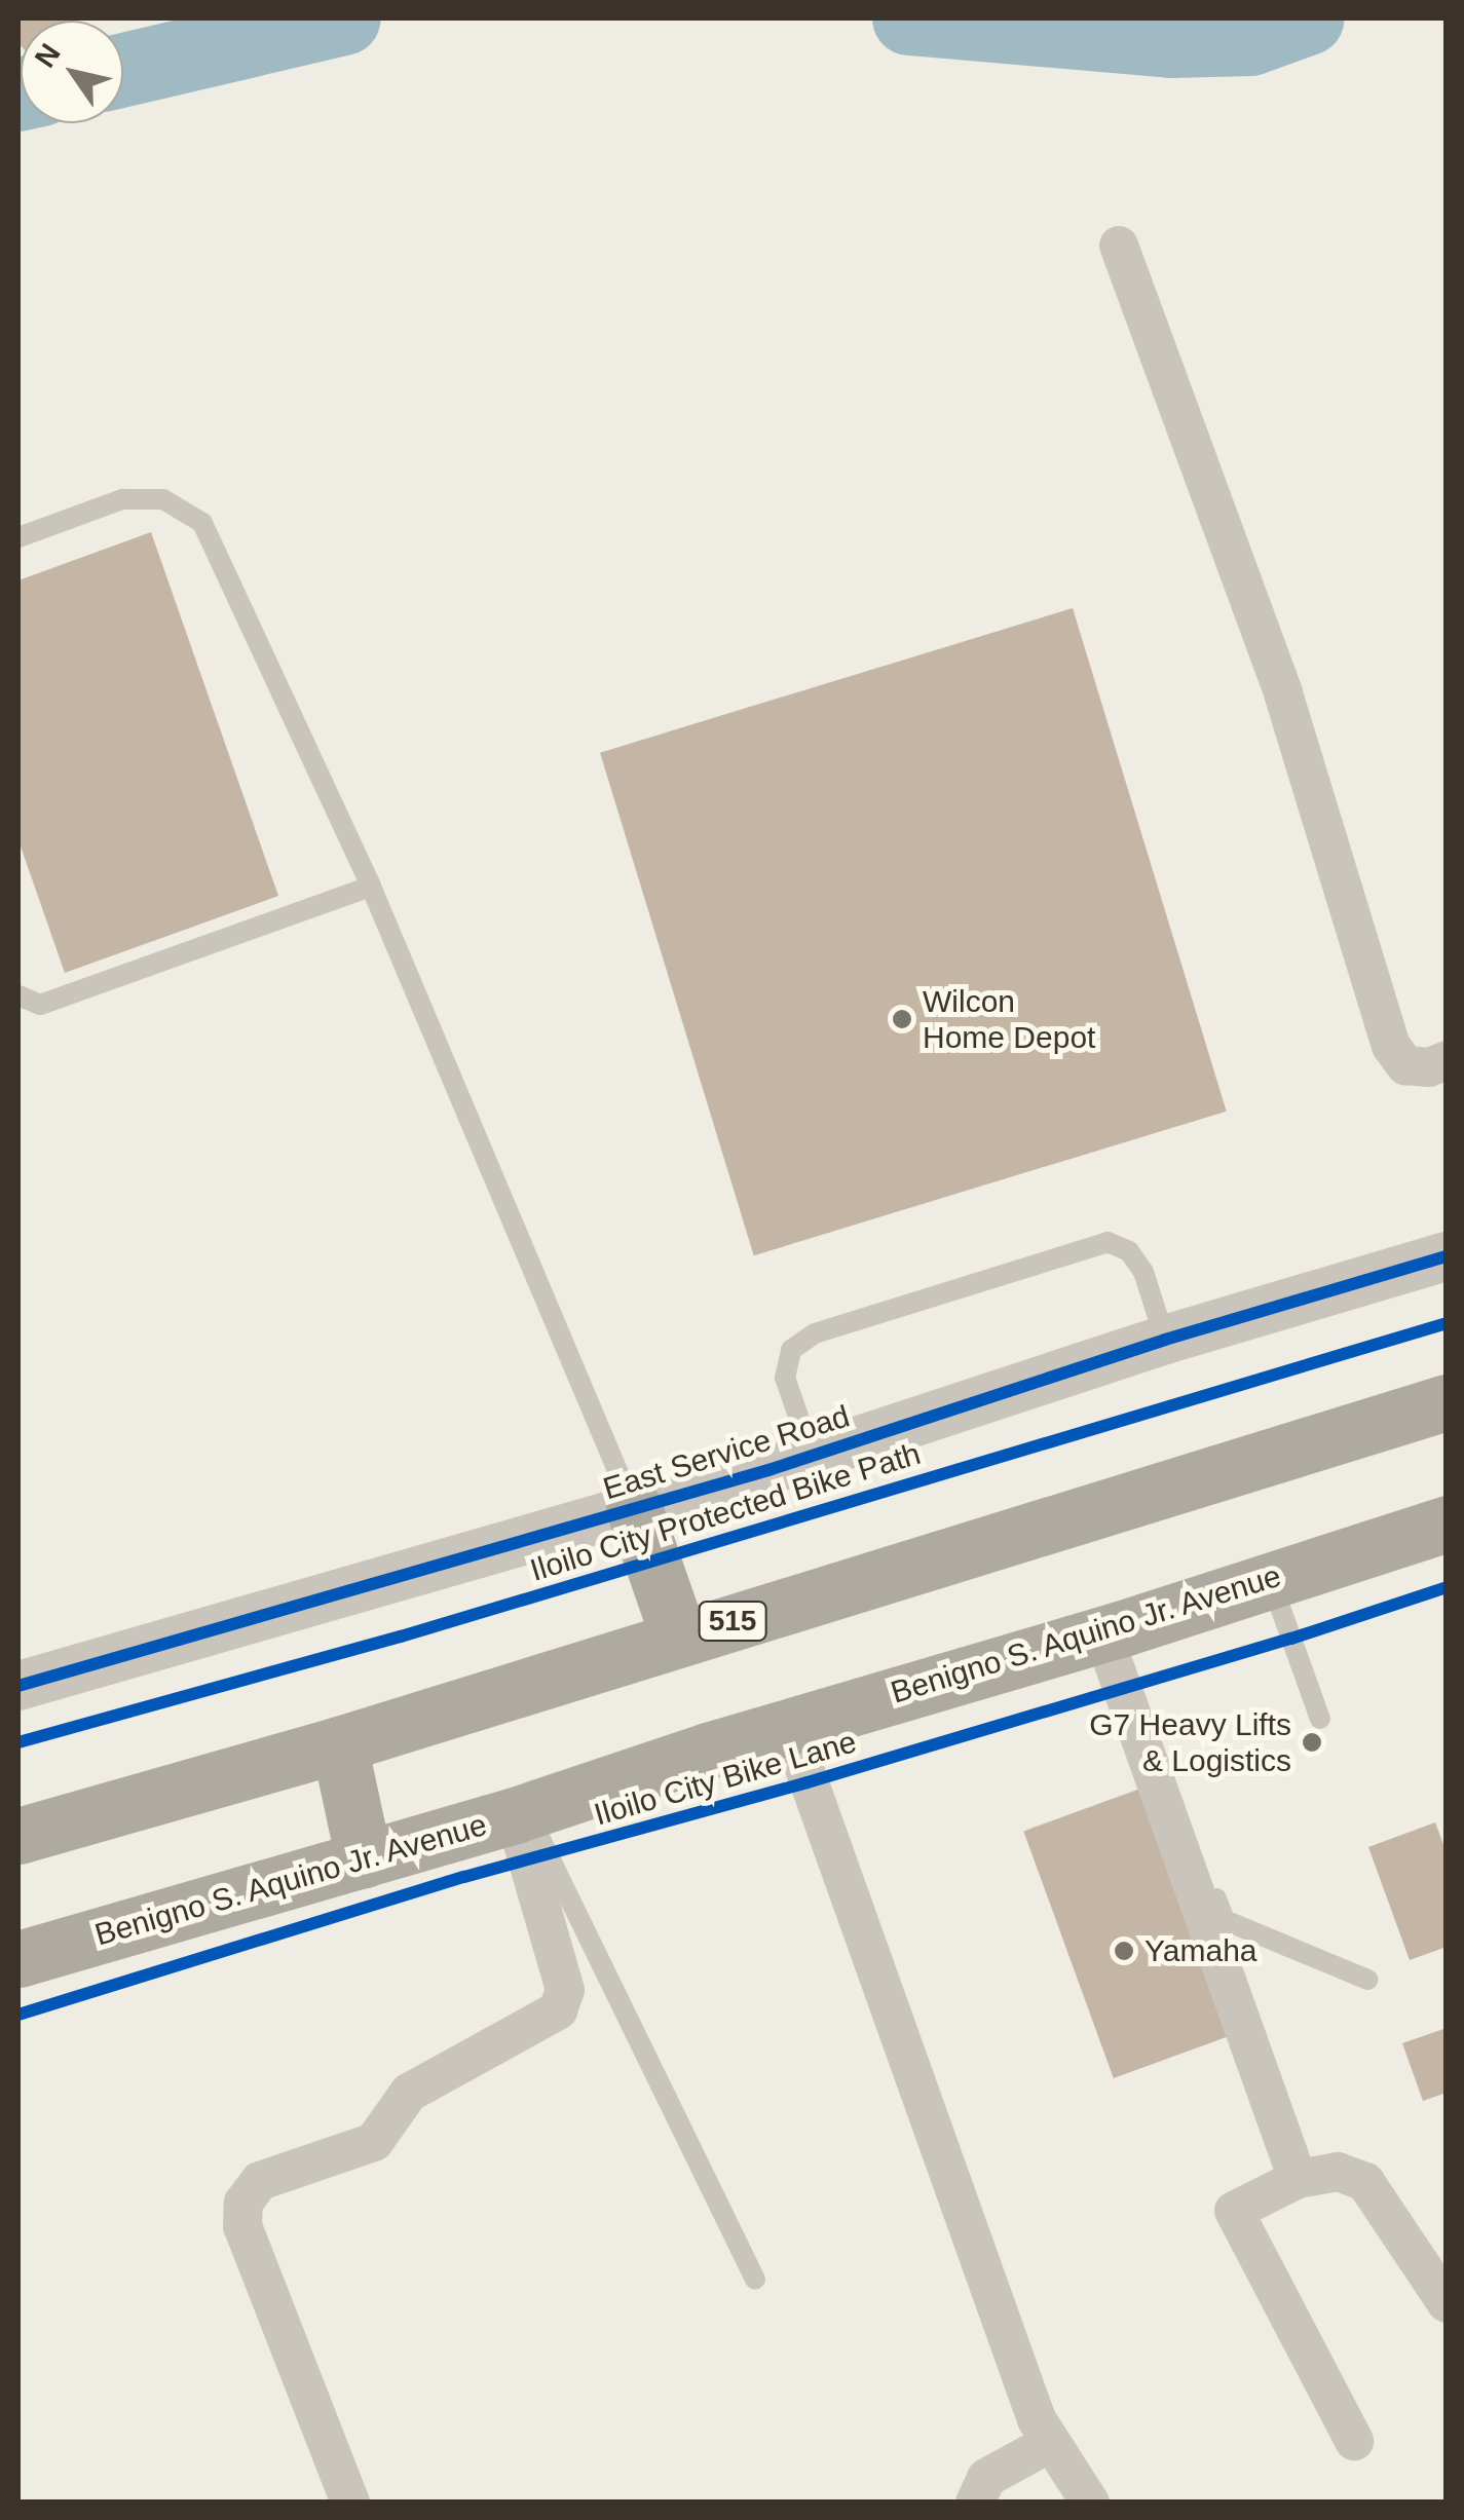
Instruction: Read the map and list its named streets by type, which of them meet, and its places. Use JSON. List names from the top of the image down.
{
  "streets": {
    "highway": ["515", "Benigno S. Aquino Jr. Avenue"],
    "street": ["East Service Road"],
    "cycle path": ["Iloilo City Protected Bike Path", "Iloilo City Bike Lane"]
  },
  "places": ["Wilcon Home Depot", "G7 Heavy Lifts & Logistics", "Yamaha"],
  "north": "top left"
}
